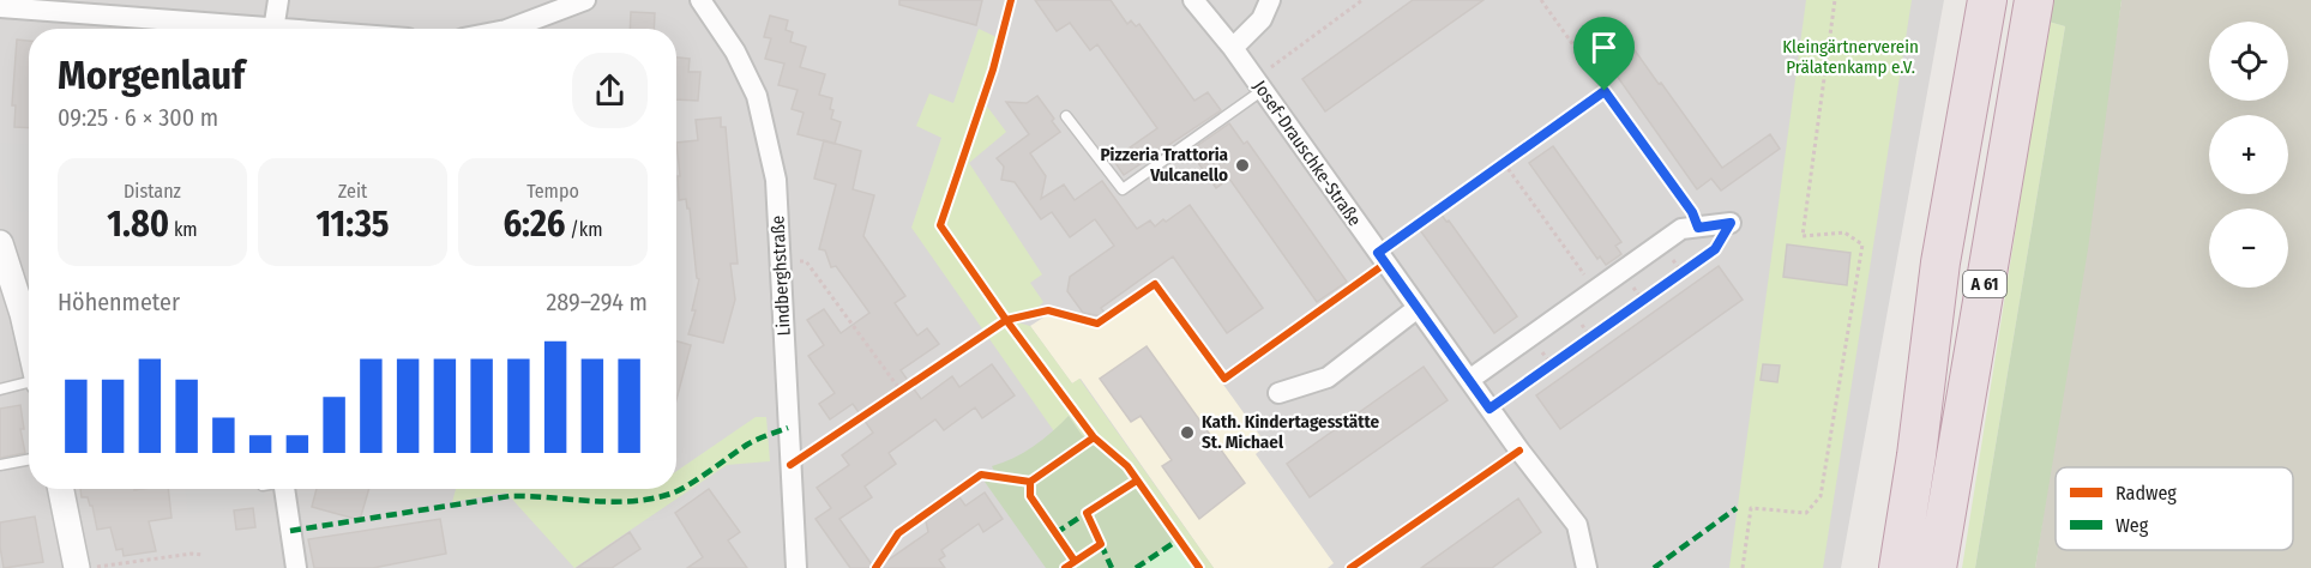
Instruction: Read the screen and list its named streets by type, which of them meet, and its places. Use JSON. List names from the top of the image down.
{
  "streets": {
    "highway": ["A 61"],
    "street": ["Josef-Drauschke-Straße", "Lindberghstraße"]
  },
  "parks": ["Kleingärtnerverein Prälatenkamp e.V."],
  "places": ["Pizzeria Trattoria Vulcanello", "Kath. Kindertagesstätte St. Michael"],
  "legend": ["Radweg", "Weg"],
  "page": {
    "map_buttons": ["+", "−"],
    "heading": ["Morgenlauf", "09:25 · 6 × 300 m"],
    "stats": [
      ["Distanz", "1.80 km"],
      ["Zeit", "11:35"],
      ["Tempo", "6:26 /km"]
    ],
    "chart": ["Höhenmeter", "289–294 m"]
  }
}
